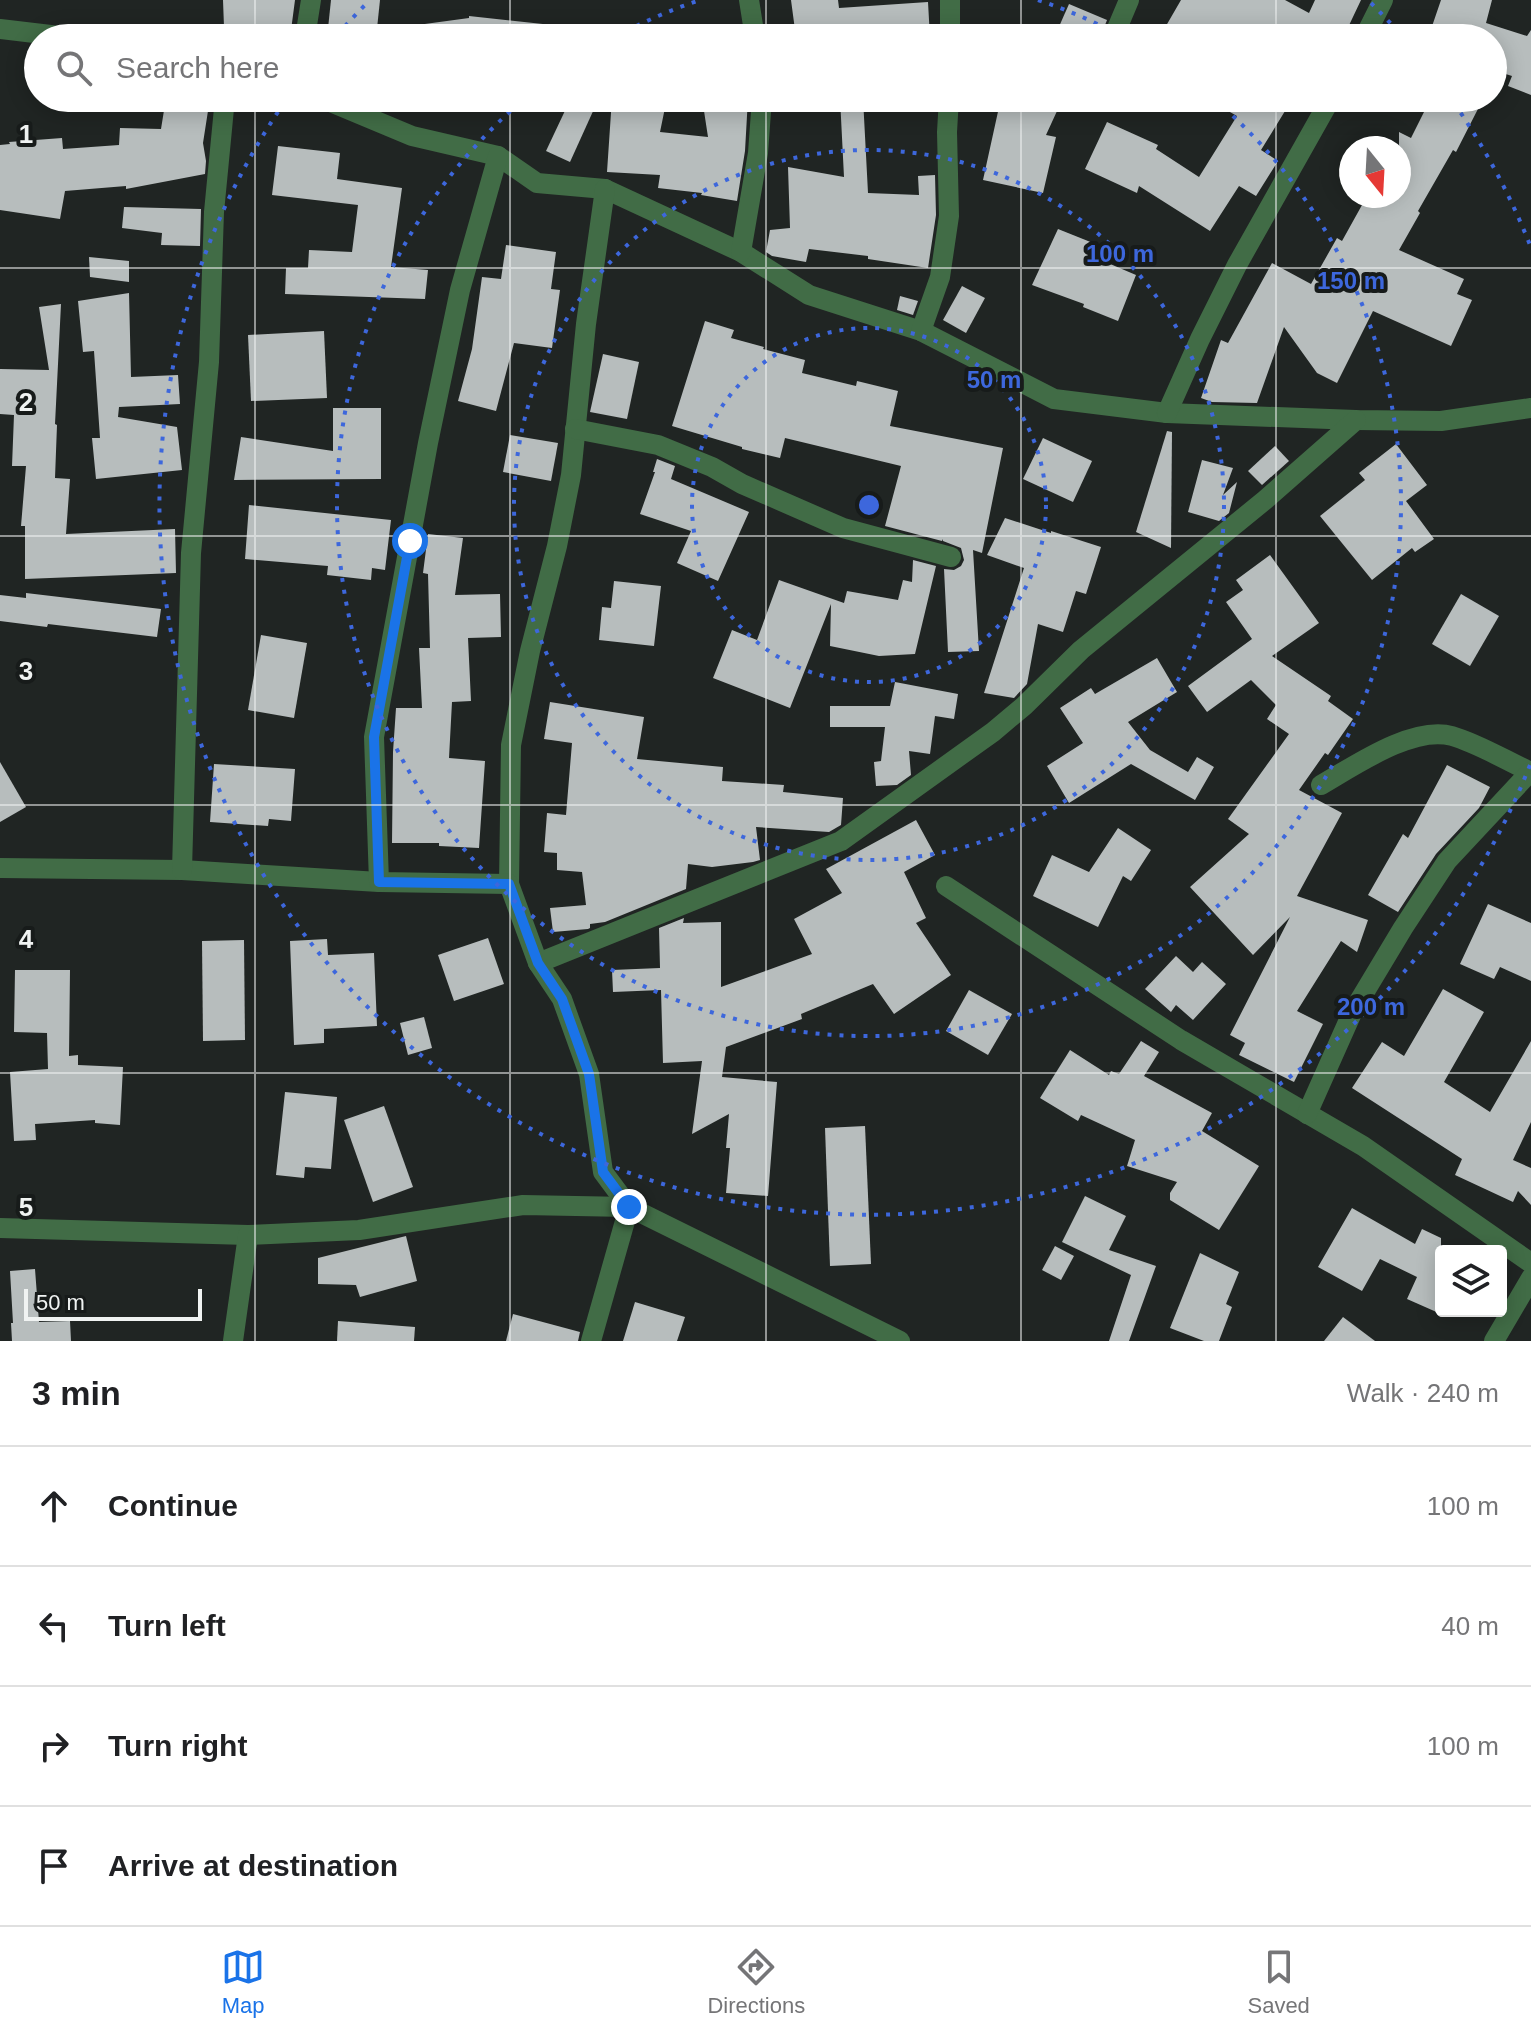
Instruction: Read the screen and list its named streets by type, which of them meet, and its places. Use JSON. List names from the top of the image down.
{
  "scale_bar": "50 m",
  "north": "bottom",
  "page": {
    "search": "Search here",
    "scale": "50 m",
    "heading": ["3 min", "Walk · 240 m"],
    "list": [
      ["Continue", "100 m"],
      ["Turn left", "40 m"],
      ["Turn right", "100 m"],
      "Arrive at destination"
    ],
    "nav": ["Map", "Directions", "Saved"]
  },
  "grid": {
    "rows": [
      "1",
      "2",
      "3",
      "4",
      "5"
    ]
  },
  "rings": [
    "100 m",
    "150 m",
    "50 m",
    "200 m"
  ]
}
